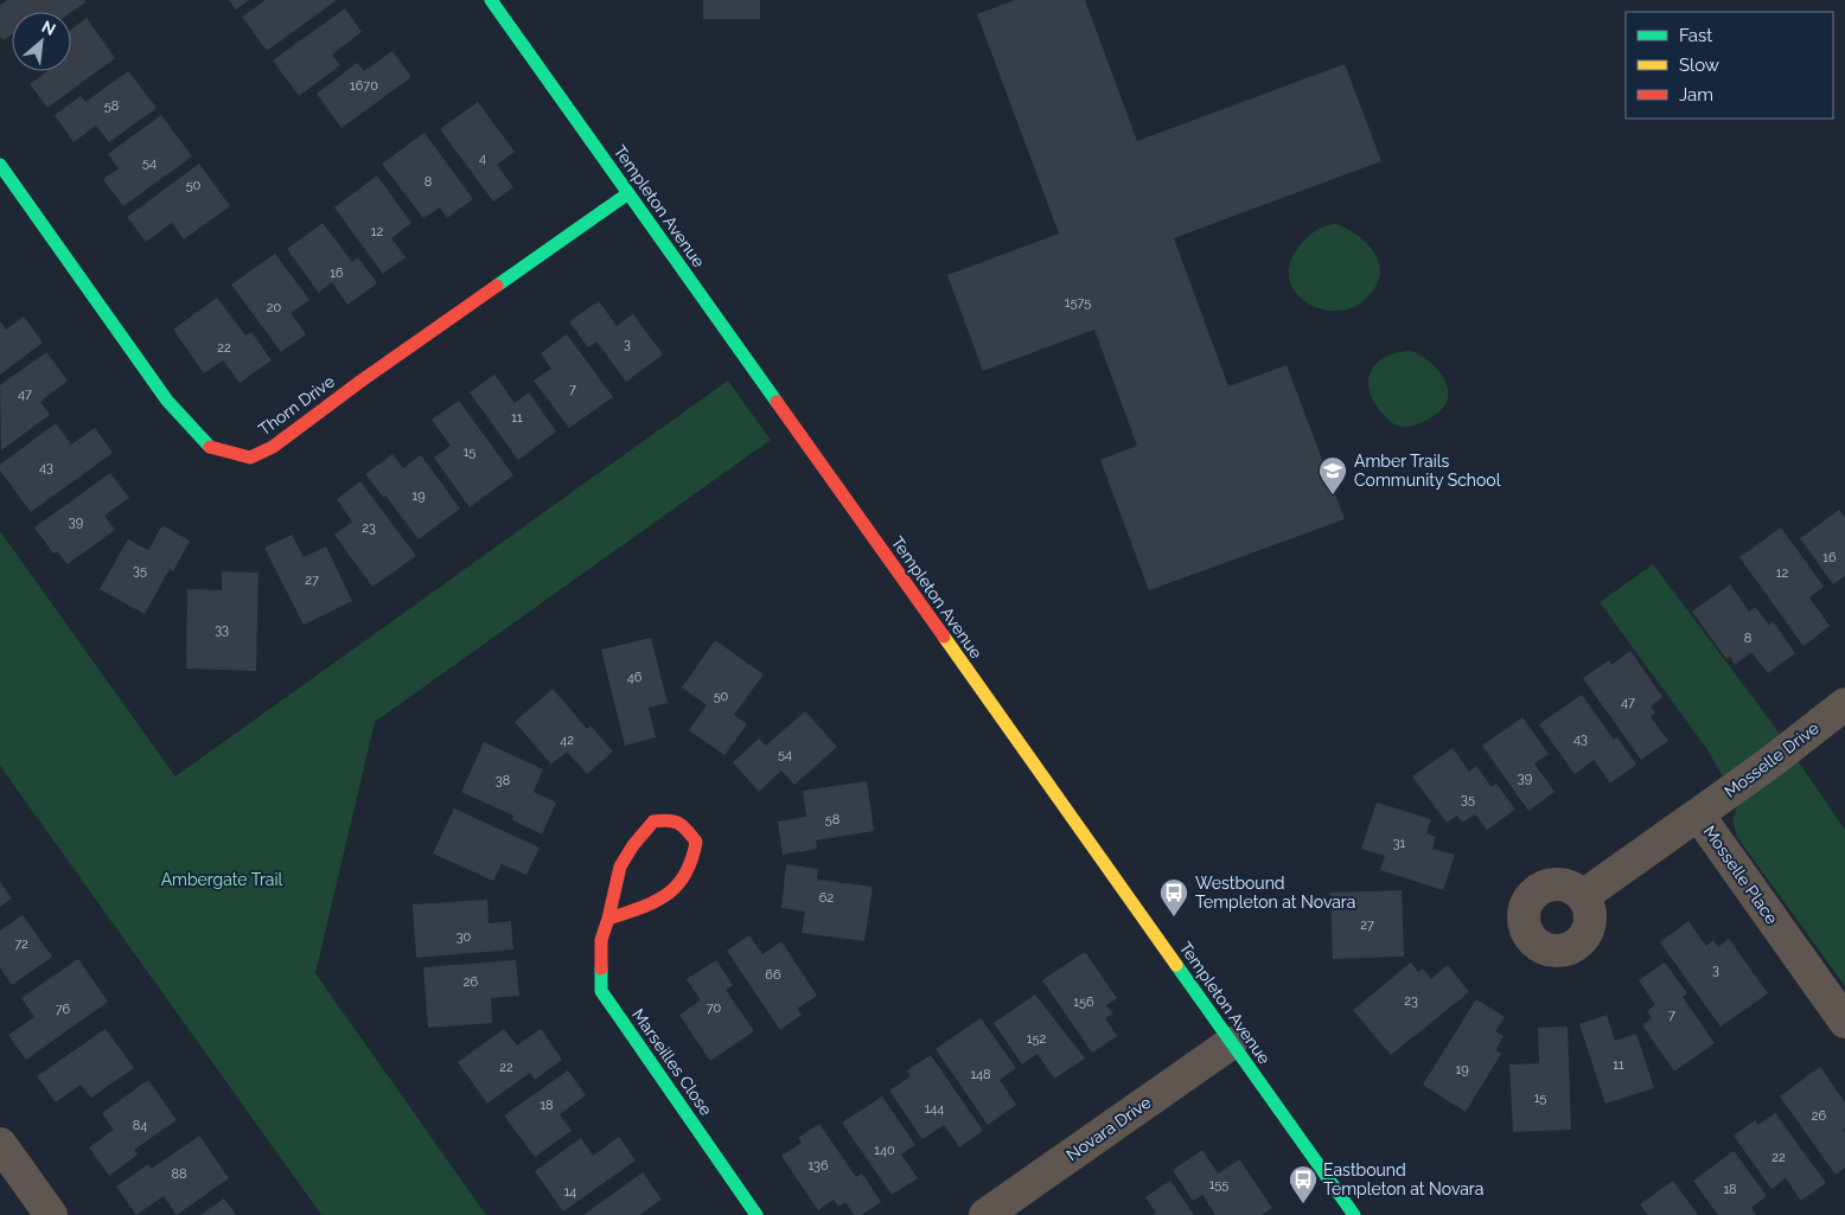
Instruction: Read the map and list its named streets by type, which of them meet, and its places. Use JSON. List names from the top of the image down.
{
  "streets": {
    "street": [
      "Templeton Avenue",
      "Thorn Drive",
      "Mosselle Drive",
      "Mosselle Place",
      "Marseilles Close",
      "Novara Drive"
    ]
  },
  "crossings": [
    ["Templeton Avenue", "Thorn Drive"],
    ["Templeton Avenue", "Novara Drive"],
    ["Mosselle Drive", "Mosselle Place"]
  ],
  "parks": ["Ambergate Trail"],
  "places": {
    "school or university": ["Amber Trails Community School"],
    "bus stop": ["Westbound Templeton at Novara", "Eastbound Templeton at Novara"]
  },
  "house_numbers": [
    "1670",
    "58",
    "4",
    "54",
    "8",
    "50",
    "12",
    "16",
    "1575",
    "20",
    "3",
    "22",
    "7",
    "47",
    "11",
    "15",
    "43",
    "19",
    "39",
    "23",
    "16",
    "35",
    "12",
    "27",
    "33",
    "8",
    "46",
    "50",
    "47",
    "43",
    "42",
    "54",
    "39",
    "38",
    "35",
    "58",
    "31",
    "62",
    "27",
    "30",
    "72",
    "3",
    "66",
    "26",
    "23",
    "156",
    "70",
    "76",
    "7",
    "152",
    "11",
    "22",
    "19",
    "148",
    "15",
    "18",
    "144",
    "26",
    "84",
    "140",
    "22",
    "136",
    "88",
    "155",
    "18",
    "14"
  ],
  "legend": ["Fast", "Slow", "Jam"],
  "north": "top right"
}
